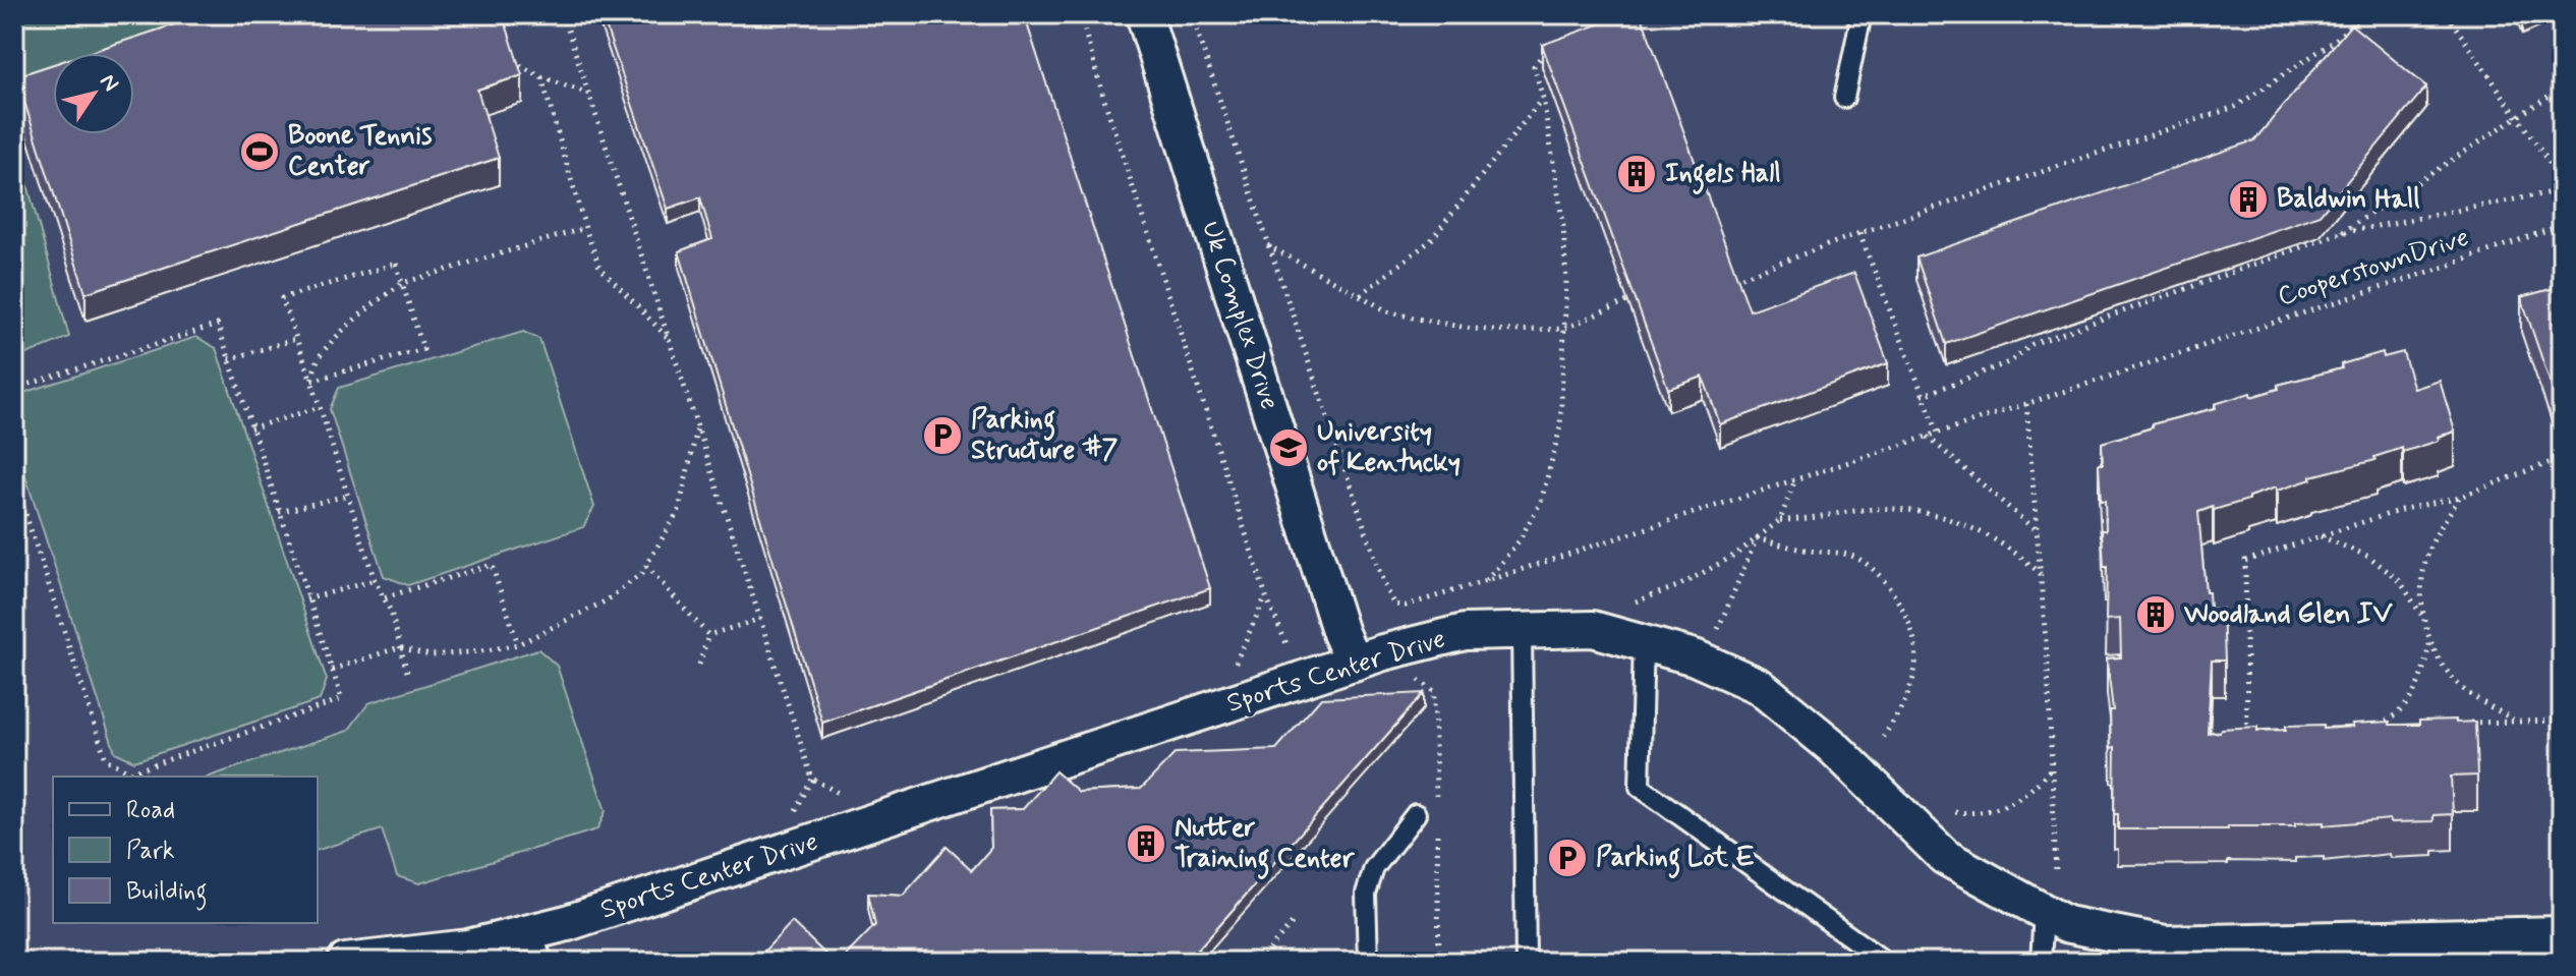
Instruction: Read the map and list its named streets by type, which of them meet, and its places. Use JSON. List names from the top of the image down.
{
  "streets": {
    "street": ["Uk Complex Drive", "Sports Center Drive"],
    "path": ["CooperstownDrive"]
  },
  "crossings": [
    ["Uk Complex Drive", "Sports Center Drive"]
  ],
  "places": {
    "sports": ["Boone Tennis Center"],
    "building": [
      "Ingels Hall",
      "Baldwin Hall",
      "Woodland Glen IV",
      "Nutter Training Center"
    ],
    "parking": ["Parking Structure #7", "Parking Lot E"],
    "school or university": ["University of Kentucky"]
  },
  "legend": ["Road", "Park", "Building"],
  "north": "top right"
}
